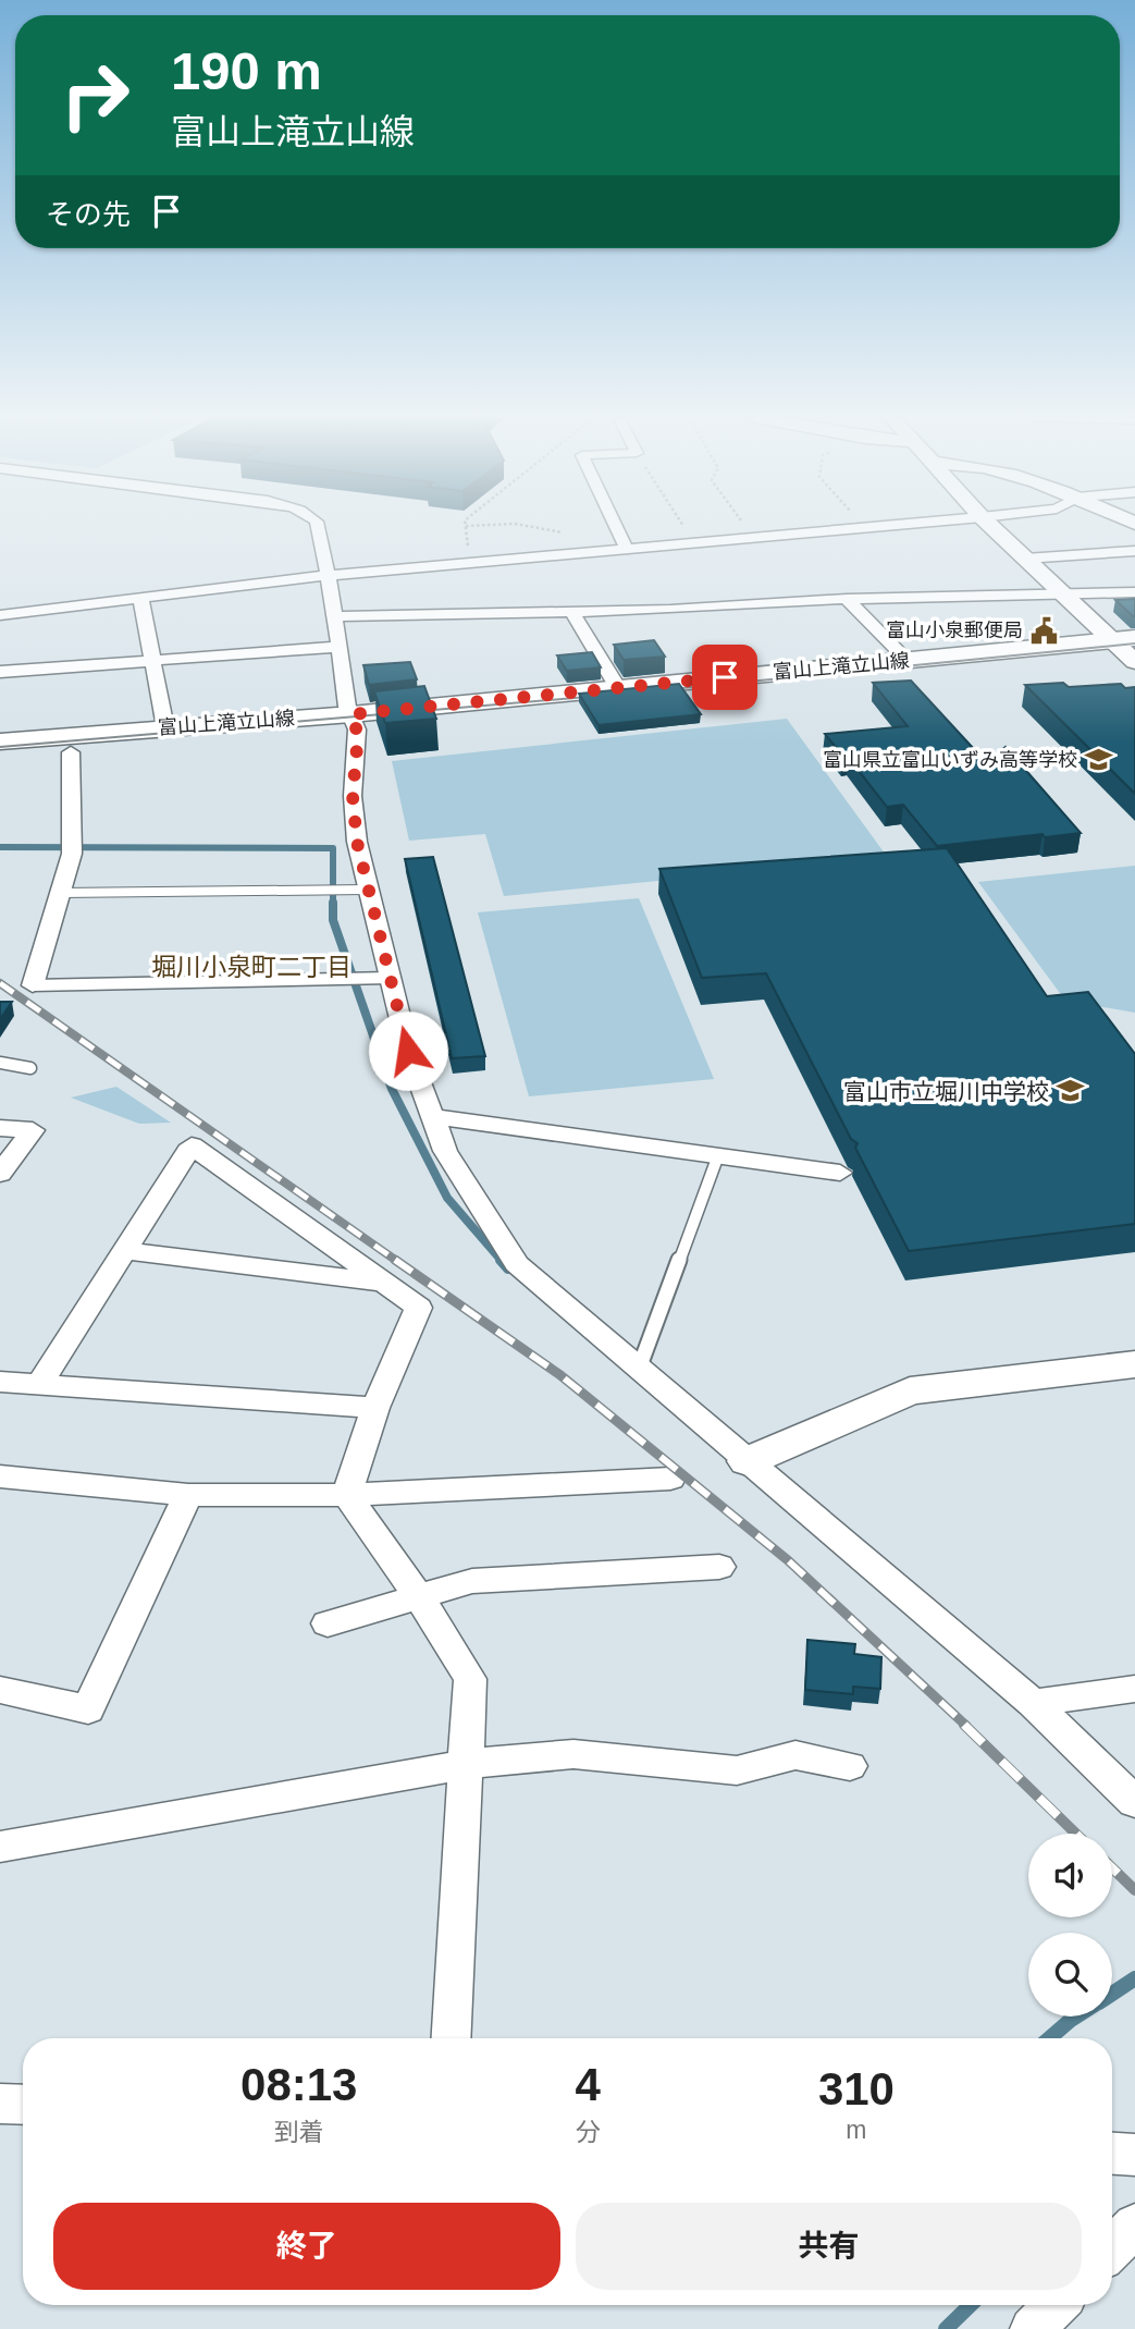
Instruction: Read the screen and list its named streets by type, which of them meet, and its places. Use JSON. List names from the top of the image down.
{
  "streets": {
    "main road": ["富山上滝立山線"]
  },
  "districts": ["堀川小泉町二丁目"],
  "places": {
    "public building": ["富山小泉郵便局"],
    "school or university": ["富山県立富山いずみ高等学校", "富山市立堀川中学校"]
  },
  "page": {
    "turn": ["190 m", "富山上滝立山線"],
    "then": "その先",
    "eta": [
      "08:13",
      "到着",
      "4",
      "分",
      "310",
      "m"
    ],
    "buttons": ["終了", "共有"]
  }
}
